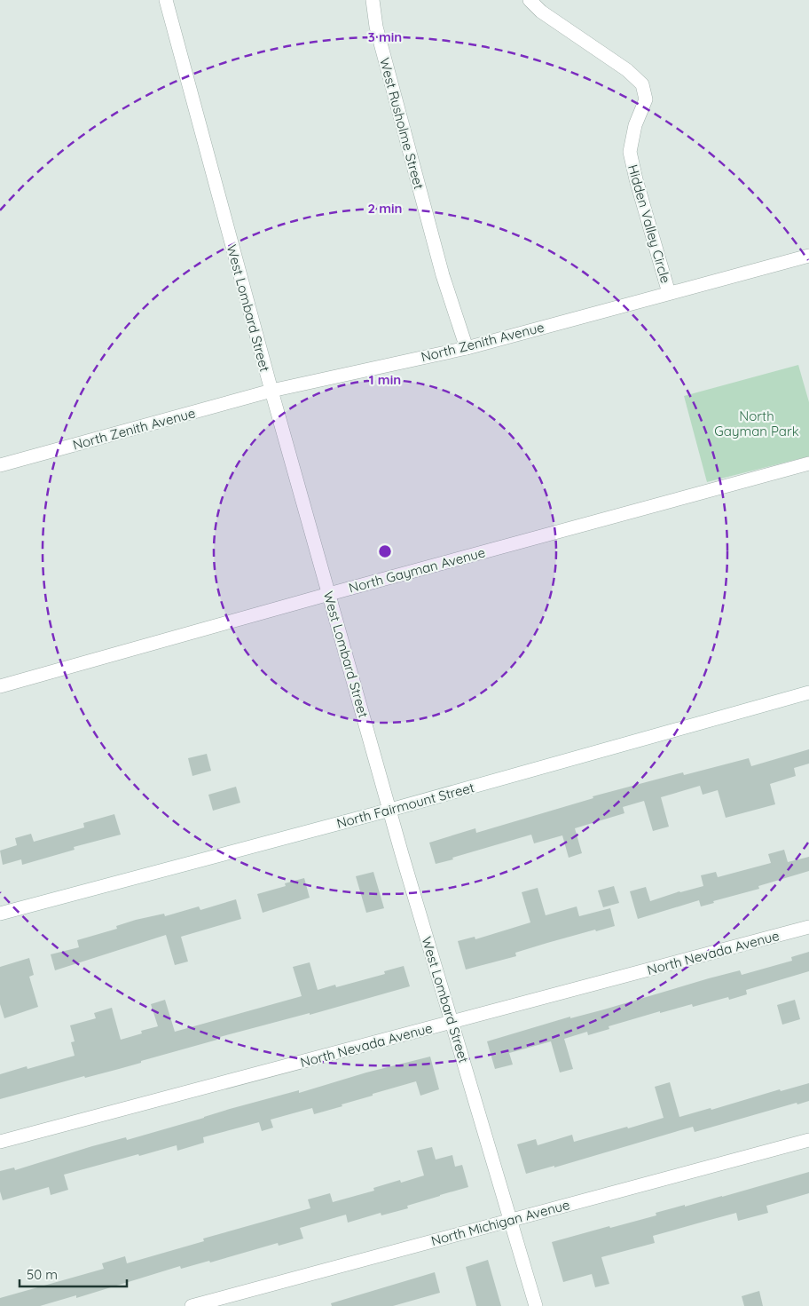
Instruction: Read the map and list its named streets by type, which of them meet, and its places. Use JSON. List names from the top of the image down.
{
  "streets": {
    "street": [
      "West Rusholme Street",
      "Hidden Valley Circle",
      "West Lombard Street",
      "North Zenith Avenue",
      "North Gayman Avenue",
      "North Fairmount Street",
      "North Nevada Avenue",
      "North Michigan Avenue"
    ]
  },
  "crossings": [
    ["West Rusholme Street", "North Zenith Avenue"],
    ["Hidden Valley Circle", "North Zenith Avenue"],
    ["West Lombard Street", "North Zenith Avenue"],
    ["West Lombard Street", "North Gayman Avenue"],
    ["West Lombard Street", "North Fairmount Street"],
    ["West Lombard Street", "North Nevada Avenue"],
    ["West Lombard Street", "North Michigan Avenue"]
  ],
  "parks": ["North Gayman Park"],
  "scale_bar": "50 m",
  "rings": ["3 min", "2 min", "1 min"]
}
